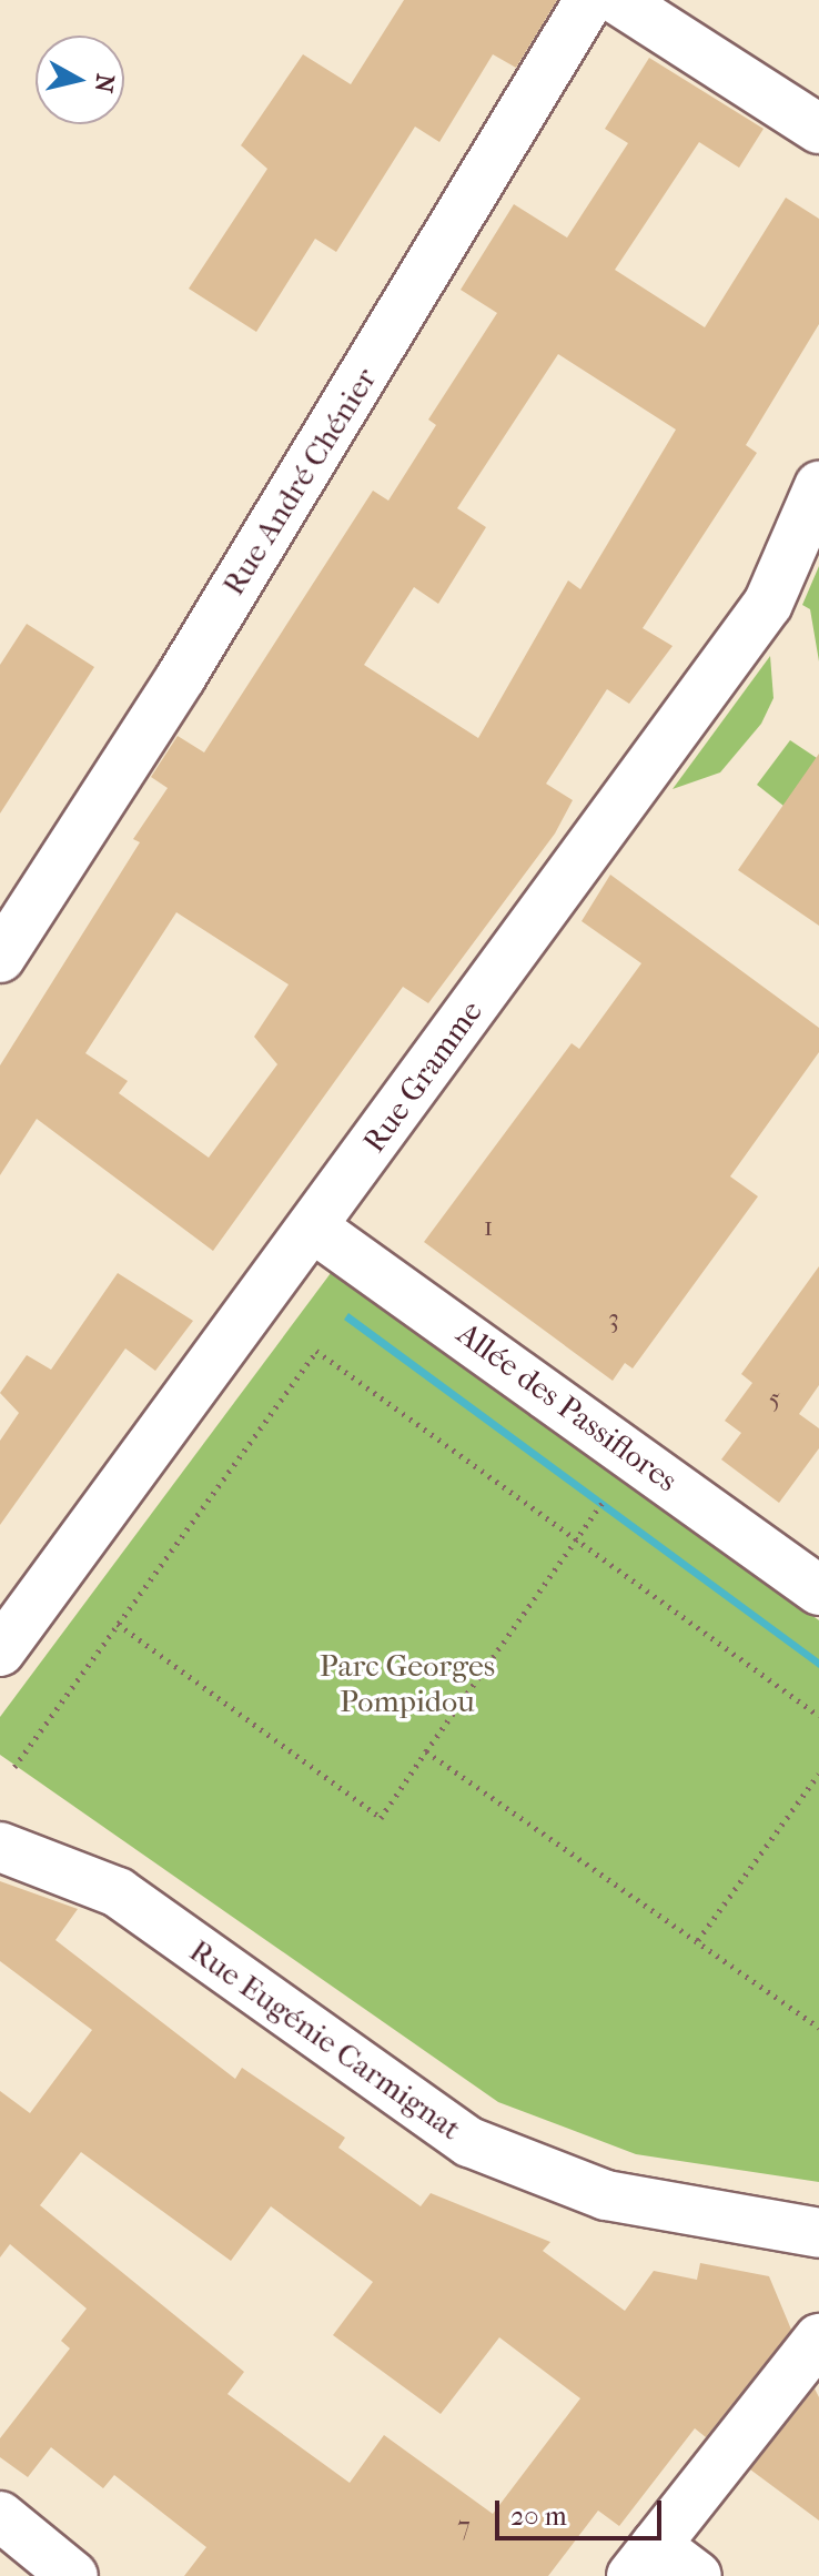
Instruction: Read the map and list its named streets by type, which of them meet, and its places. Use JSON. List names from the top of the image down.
{
  "streets": {
    "street": [
      "Rue André Chénier",
      "Rue Gramme",
      "Allée des Passiflores",
      "Rue Eugénie Carmignat"
    ]
  },
  "crossings": [
    ["Rue Gramme", "Allée des Passiflores"]
  ],
  "parks": ["Parc Georges Pompidou"],
  "house_numbers": [
    "1",
    "3",
    "5",
    "7"
  ],
  "scale_bar": "20 m",
  "north": "right"
}
